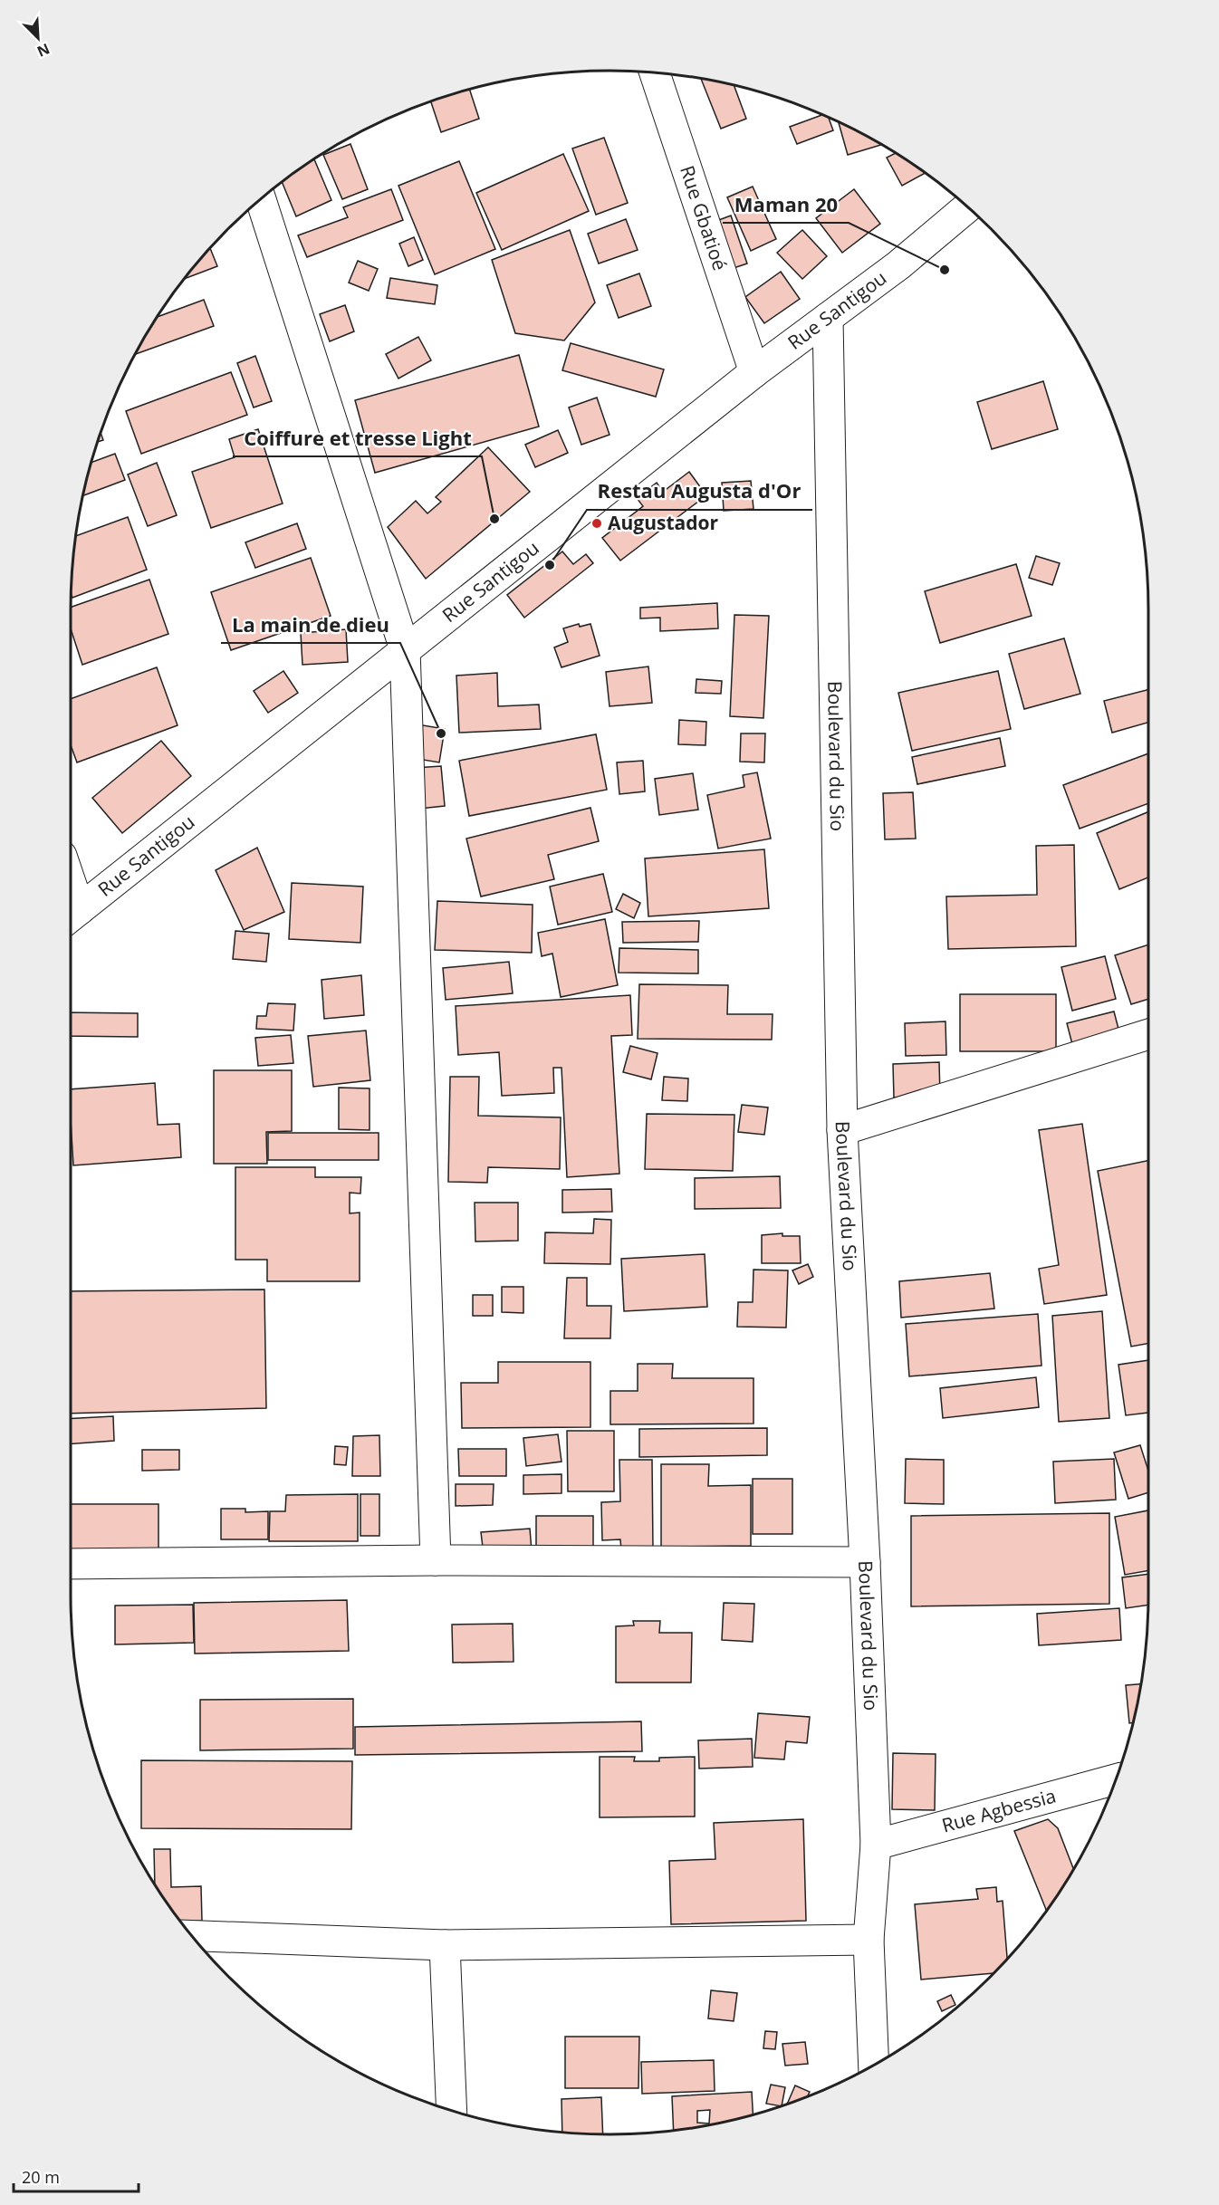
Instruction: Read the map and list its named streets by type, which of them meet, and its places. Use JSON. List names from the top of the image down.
{
  "streets": {
    "street": [
      "Rue Gbatioé",
      "Rue Santigou",
      "Boulevard du Sio",
      "Rue Agbessia"
    ]
  },
  "crossings": [
    ["Rue Gbatioé", "Rue Santigou"],
    ["Rue Santigou", "Boulevard du Sio"],
    ["Boulevard du Sio", "Rue Agbessia"]
  ],
  "places": [
    "Maman 20",
    "Coiffure et tresse Light",
    "Augustador",
    "Restau Augusta d'Or",
    "La main de dieu"
  ],
  "scale_bar": "20 m",
  "north": "bottom right"
}
